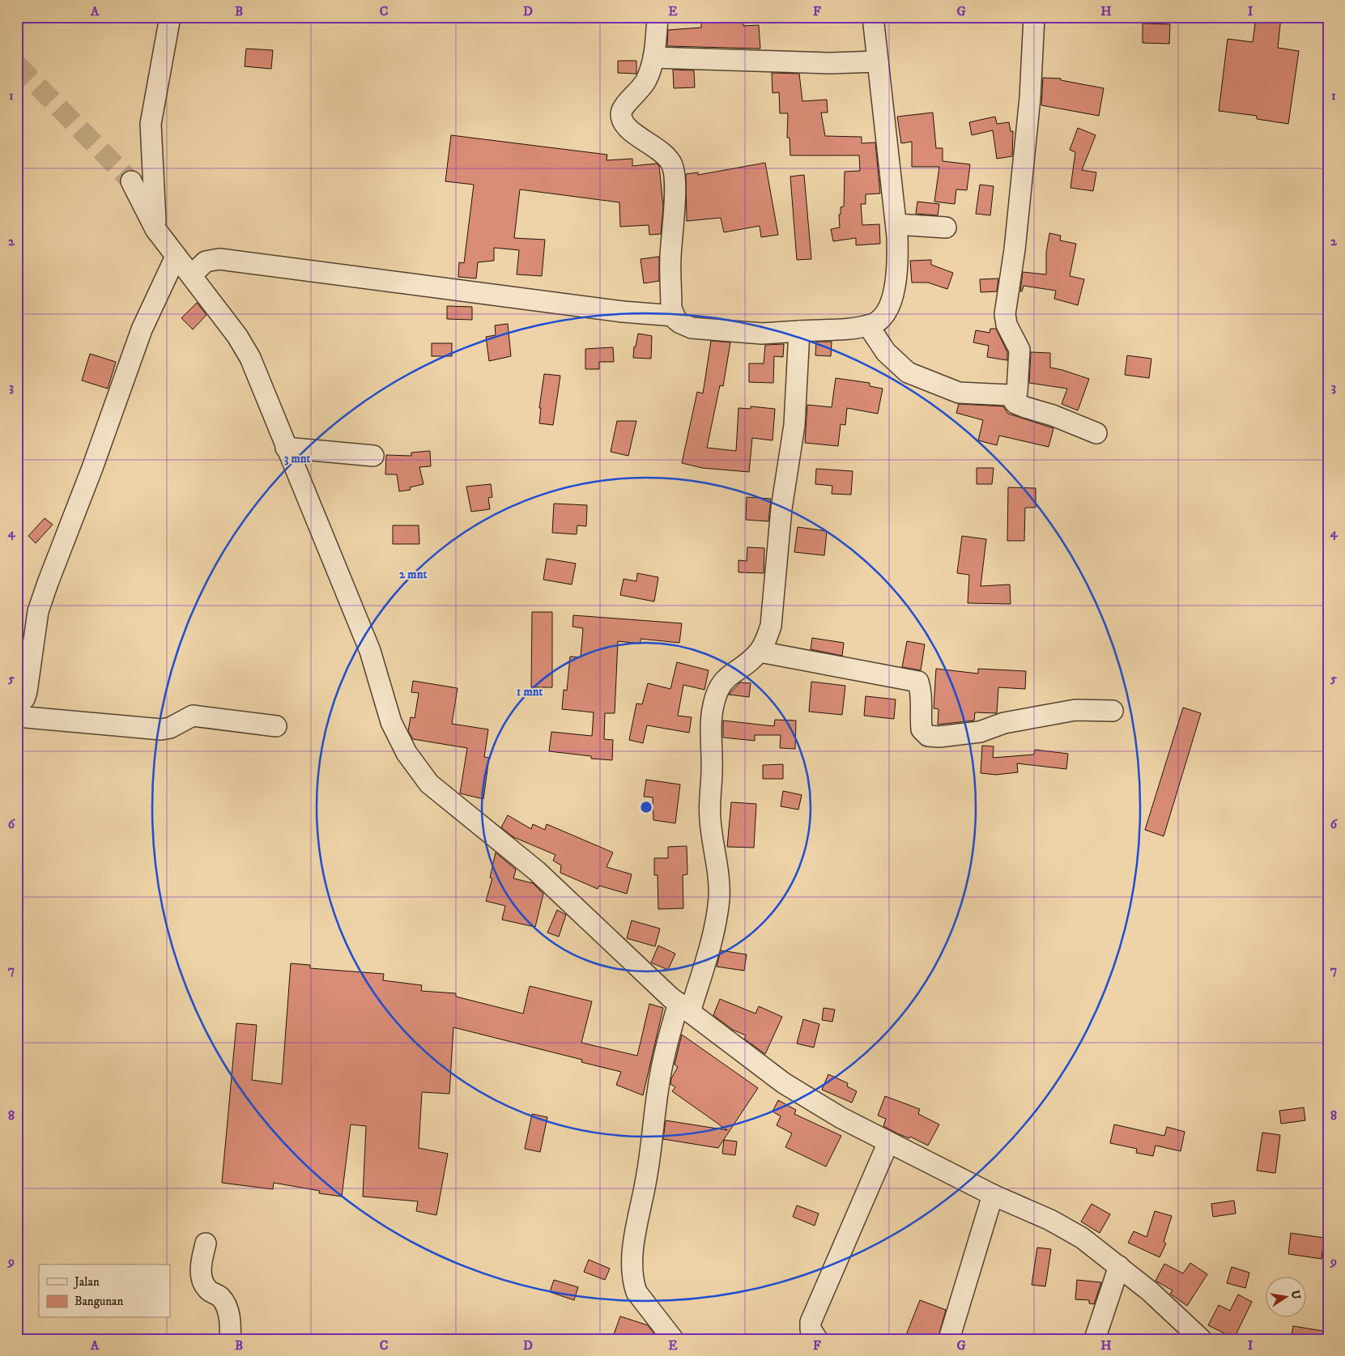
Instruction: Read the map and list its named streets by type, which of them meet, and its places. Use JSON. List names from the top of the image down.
{
  "legend": ["Jalan", "Bangunan"],
  "north": "right",
  "grid": {
    "columns": [
      "A",
      "B",
      "C",
      "D",
      "E",
      "F",
      "G",
      "H",
      "I"
    ],
    "rows": [
      "1",
      "2",
      "3",
      "4",
      "5",
      "6",
      "7",
      "8",
      "9"
    ]
  },
  "rings": ["3 mnt", "2 mnt", "1 mnt"]
}
